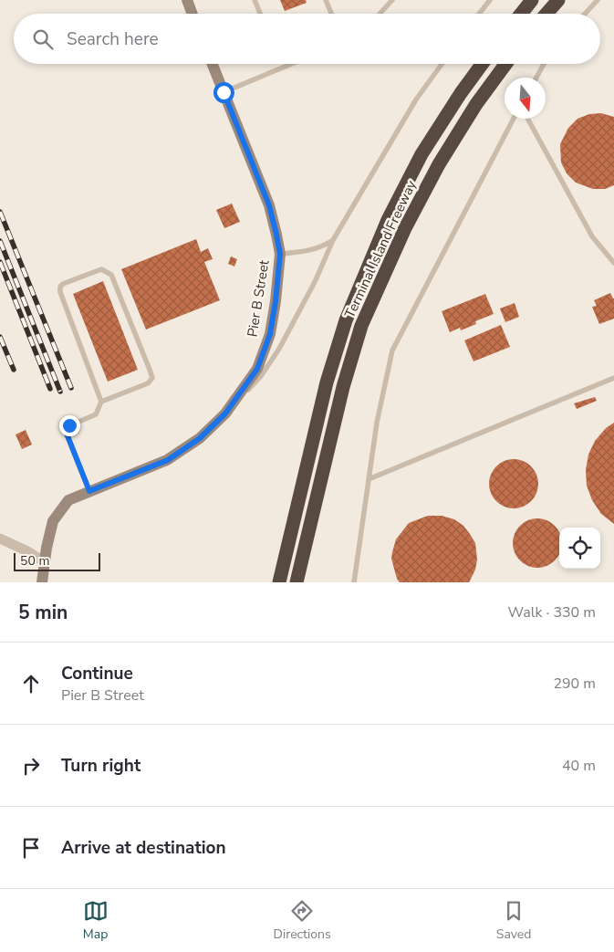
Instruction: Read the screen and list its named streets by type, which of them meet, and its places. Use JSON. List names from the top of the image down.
{
  "streets": {
    "highway": ["Terminal Island Freeway"],
    "street": ["Pier B Street"]
  },
  "scale_bar": "50 m",
  "north": "bottom",
  "page": {
    "search": "Search here",
    "scale": "50 m",
    "heading": ["5 min", "Walk · 330 m"],
    "list": [
      ["Continue", "Pier B Street", "290 m"],
      ["Turn right", "40 m"],
      "Arrive at destination"
    ],
    "nav": ["Map", "Directions", "Saved"]
  }
}
